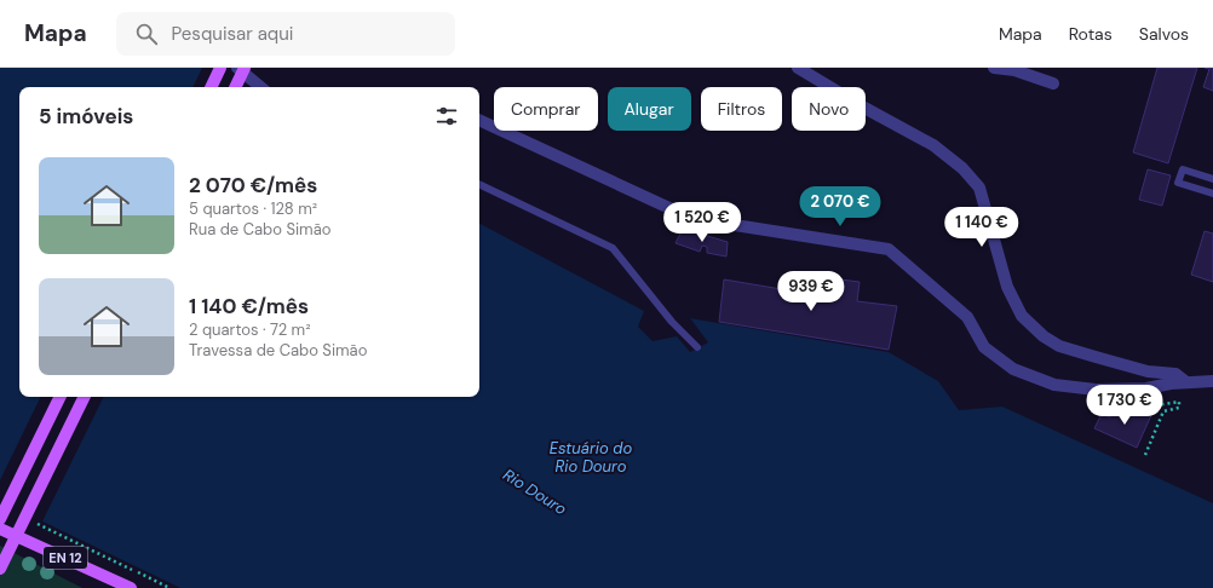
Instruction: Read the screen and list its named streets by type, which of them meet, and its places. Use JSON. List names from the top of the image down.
{
  "streets": {
    "main road": ["EN 12"]
  },
  "water": ["Estuário do Rio Douro", "Rio Douro"],
  "page": {
    "header": "Mapa",
    "search": "Pesquisar aqui",
    "nav": ["Mapa", "Rotas", "Salvos"],
    "chip": [
      "Comprar",
      "Alugar",
      "Filtros",
      "Novo"
    ],
    "heading": "5 imóveis",
    "list": [
      {
        "name": "2 070 €/mês",
        "note": "5 quartos · 128 m² · Rua de Cabo Simão"
      },
      {
        "name": "1 140 €/mês",
        "note": "2 quartos · 72 m² · Travessa de Cabo Simão"
      }
    ],
    "price": [
      "2 070 €",
      "1 520 €",
      "1 140 €",
      "939 €",
      "1 730 €"
    ]
  }
}
